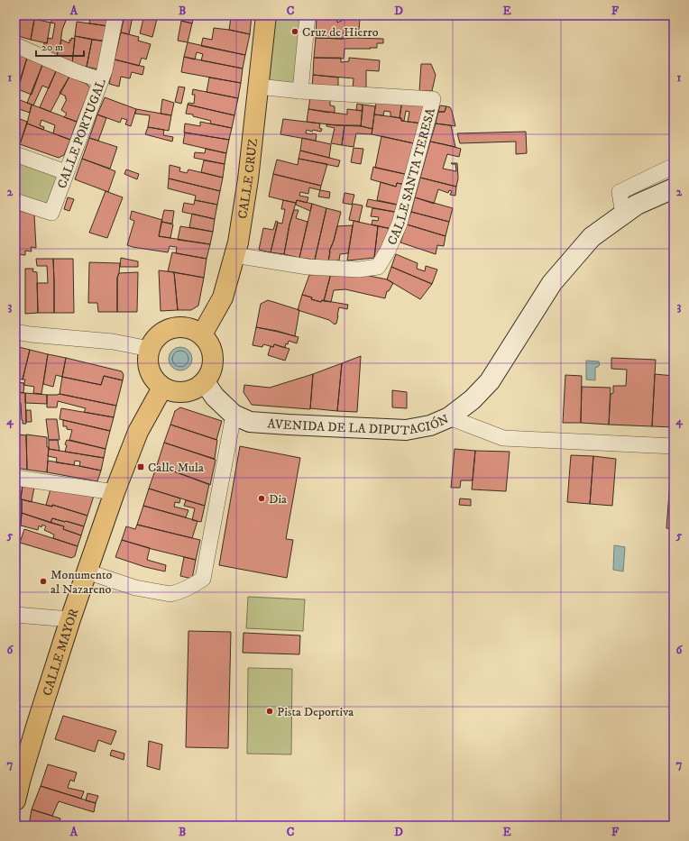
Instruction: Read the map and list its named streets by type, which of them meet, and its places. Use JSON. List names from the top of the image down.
{
  "streets": {
    "main road": ["CALLE CRUZ", "AVENIDA DE LA DIPUTACIÓN", "CALLE MAYOR"],
    "street": ["CALLE PORTUGAL", "CALLE SANTA TERESA"]
  },
  "crossings": [
    ["CALLE SANTA TERESA", "CALLE CRUZ"],
    ["CALLE CRUZ", "AVENIDA DE LA DIPUTACIÓN"],
    ["CALLE CRUZ", "CALLE MAYOR"],
    ["AVENIDA DE LA DIPUTACIÓN", "CALLE MAYOR"]
  ],
  "places": {
    "other": [
      "Cruz de Hierro",
      "Dia",
      "Monumento al Nazareno",
      "Pista Deportiva"
    ],
    "transit": ["Calle Mula"]
  },
  "scale_bar": "20 m",
  "grid": {
    "columns": [
      "A",
      "B",
      "C",
      "D",
      "E",
      "F"
    ],
    "rows": [
      "1",
      "2",
      "3",
      "4",
      "5",
      "6",
      "7"
    ]
  }
}
